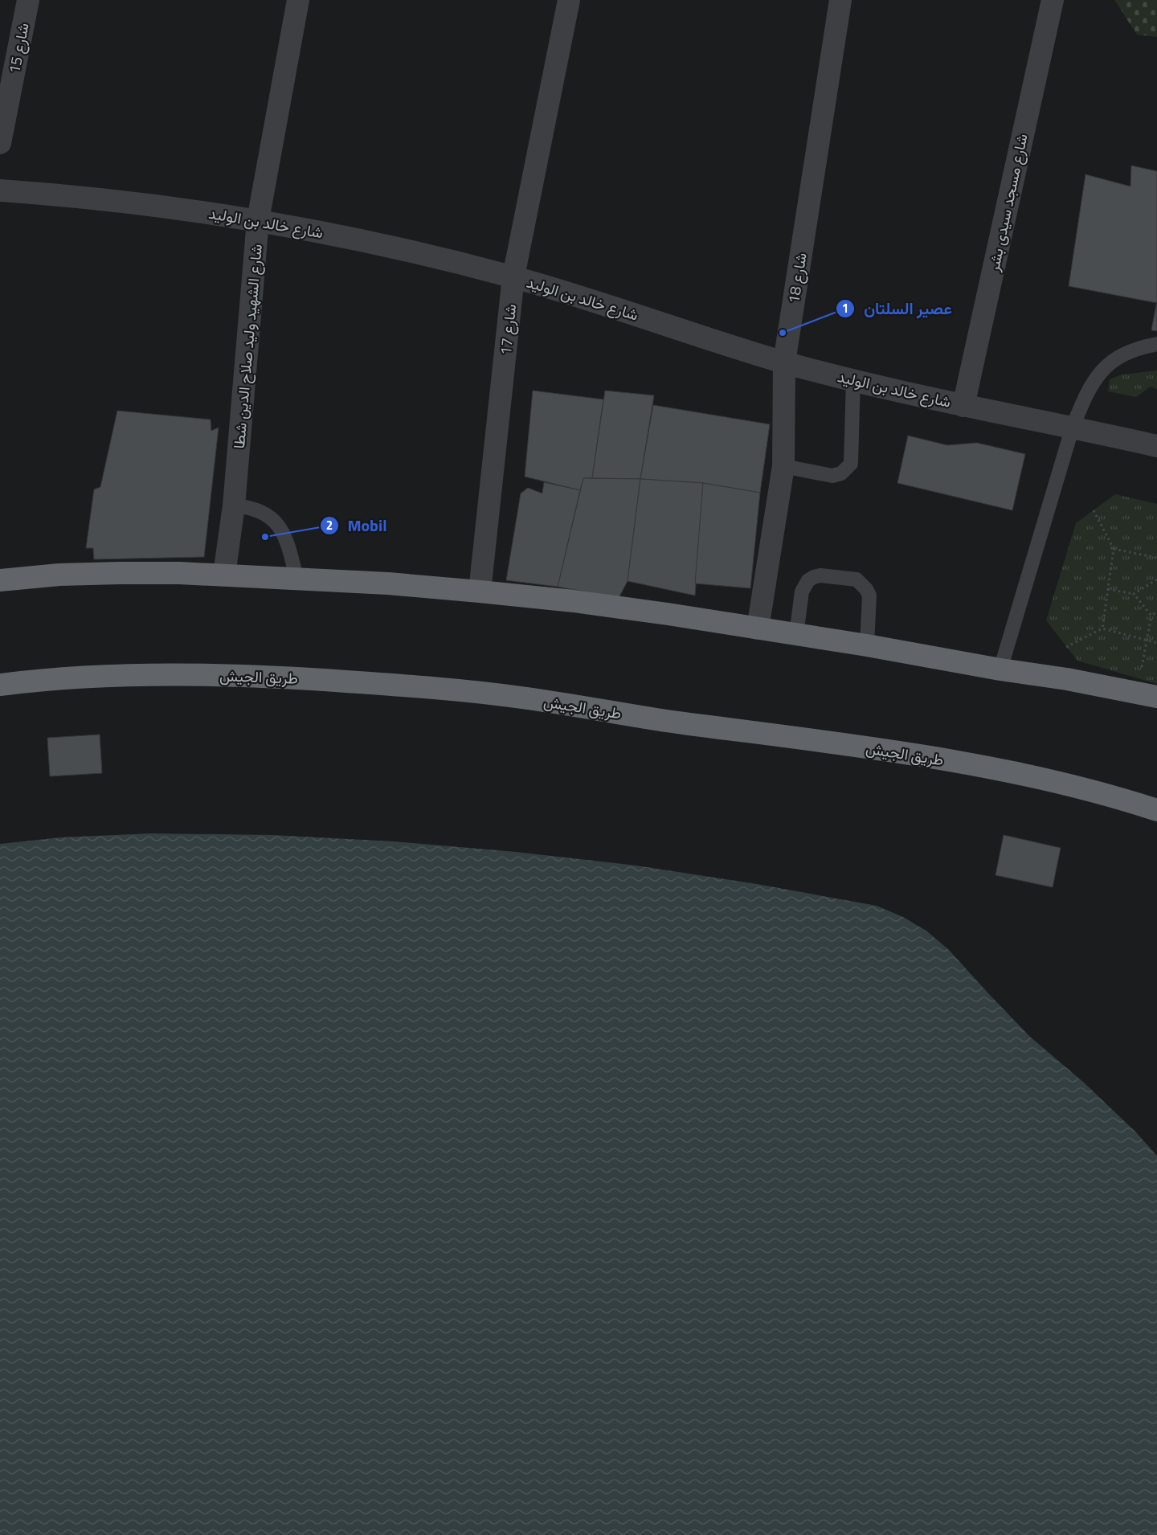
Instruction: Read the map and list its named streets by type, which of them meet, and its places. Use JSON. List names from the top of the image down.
{
  "streets": {
    "highway": ["طريق الجيش"],
    "street": [
      "شارع 15",
      "شارع مسجد سيدى بشر",
      "شارع خالد بن الوليد",
      "شارع 18",
      "شارع 17",
      "شارع الشهيد وليد صلاح الدين شطا"
    ]
  },
  "crossings": [
    ["شارع مسجد سيدى بشر", "شارع خالد بن الوليد"],
    ["شارع خالد بن الوليد", "شارع 18"],
    ["شارع خالد بن الوليد", "شارع 17"],
    ["شارع خالد بن الوليد", "شارع الشهيد وليد صلاح الدين شطا"]
  ],
  "places": ["عصير السلتان", "Mobil"]
}
